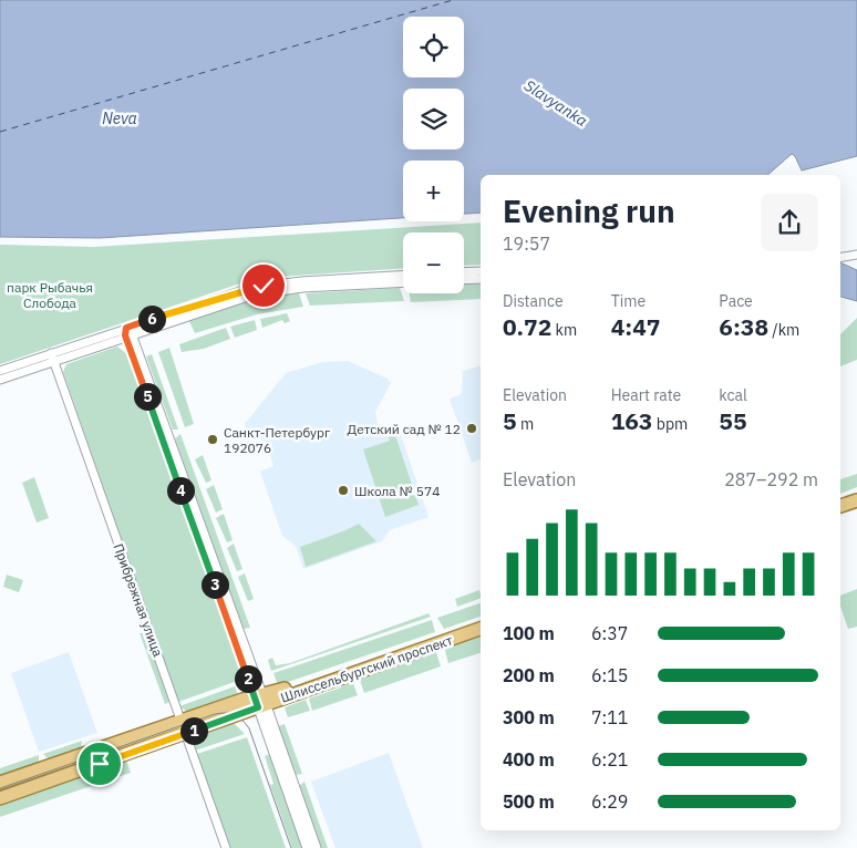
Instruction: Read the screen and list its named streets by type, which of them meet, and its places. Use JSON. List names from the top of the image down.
{
  "streets": {
    "main road": ["Шлиссельбургский проспект"],
    "street": ["Прибрежная улица"]
  },
  "crossings": [
    ["Прибрежная улица", "Шлиссельбургский проспект"]
  ],
  "water": ["Slavyanka", "Neva"],
  "parks": ["парк Рыбачья Слобода"],
  "places": ["Детский сад № 12", "Санкт-Петербург 192076", "Школа № 574"],
  "page": {
    "map_buttons": ["+", "−"],
    "heading": ["Evening run", "19:57"],
    "stats": [
      ["Distance", "0.72 km"],
      ["Time", "4:47"],
      ["Pace", "6:38 /km"],
      ["Elevation", "5 m"],
      ["Heart rate", "163 bpm"],
      ["kcal", "55"]
    ],
    "pins": [
      "6",
      "5",
      "4",
      "3",
      "2",
      "1"
    ],
    "chart": ["Elevation", "287–292 m"],
    "list": [
      {
        "name": "100 m",
        "note": "6:37"
      },
      {
        "name": "200 m",
        "note": "6:15"
      },
      {
        "name": "300 m",
        "note": "7:11"
      },
      {
        "name": "400 m",
        "note": "6:21"
      },
      {
        "name": "500 m",
        "note": "6:29"
      }
    ]
  }
}
